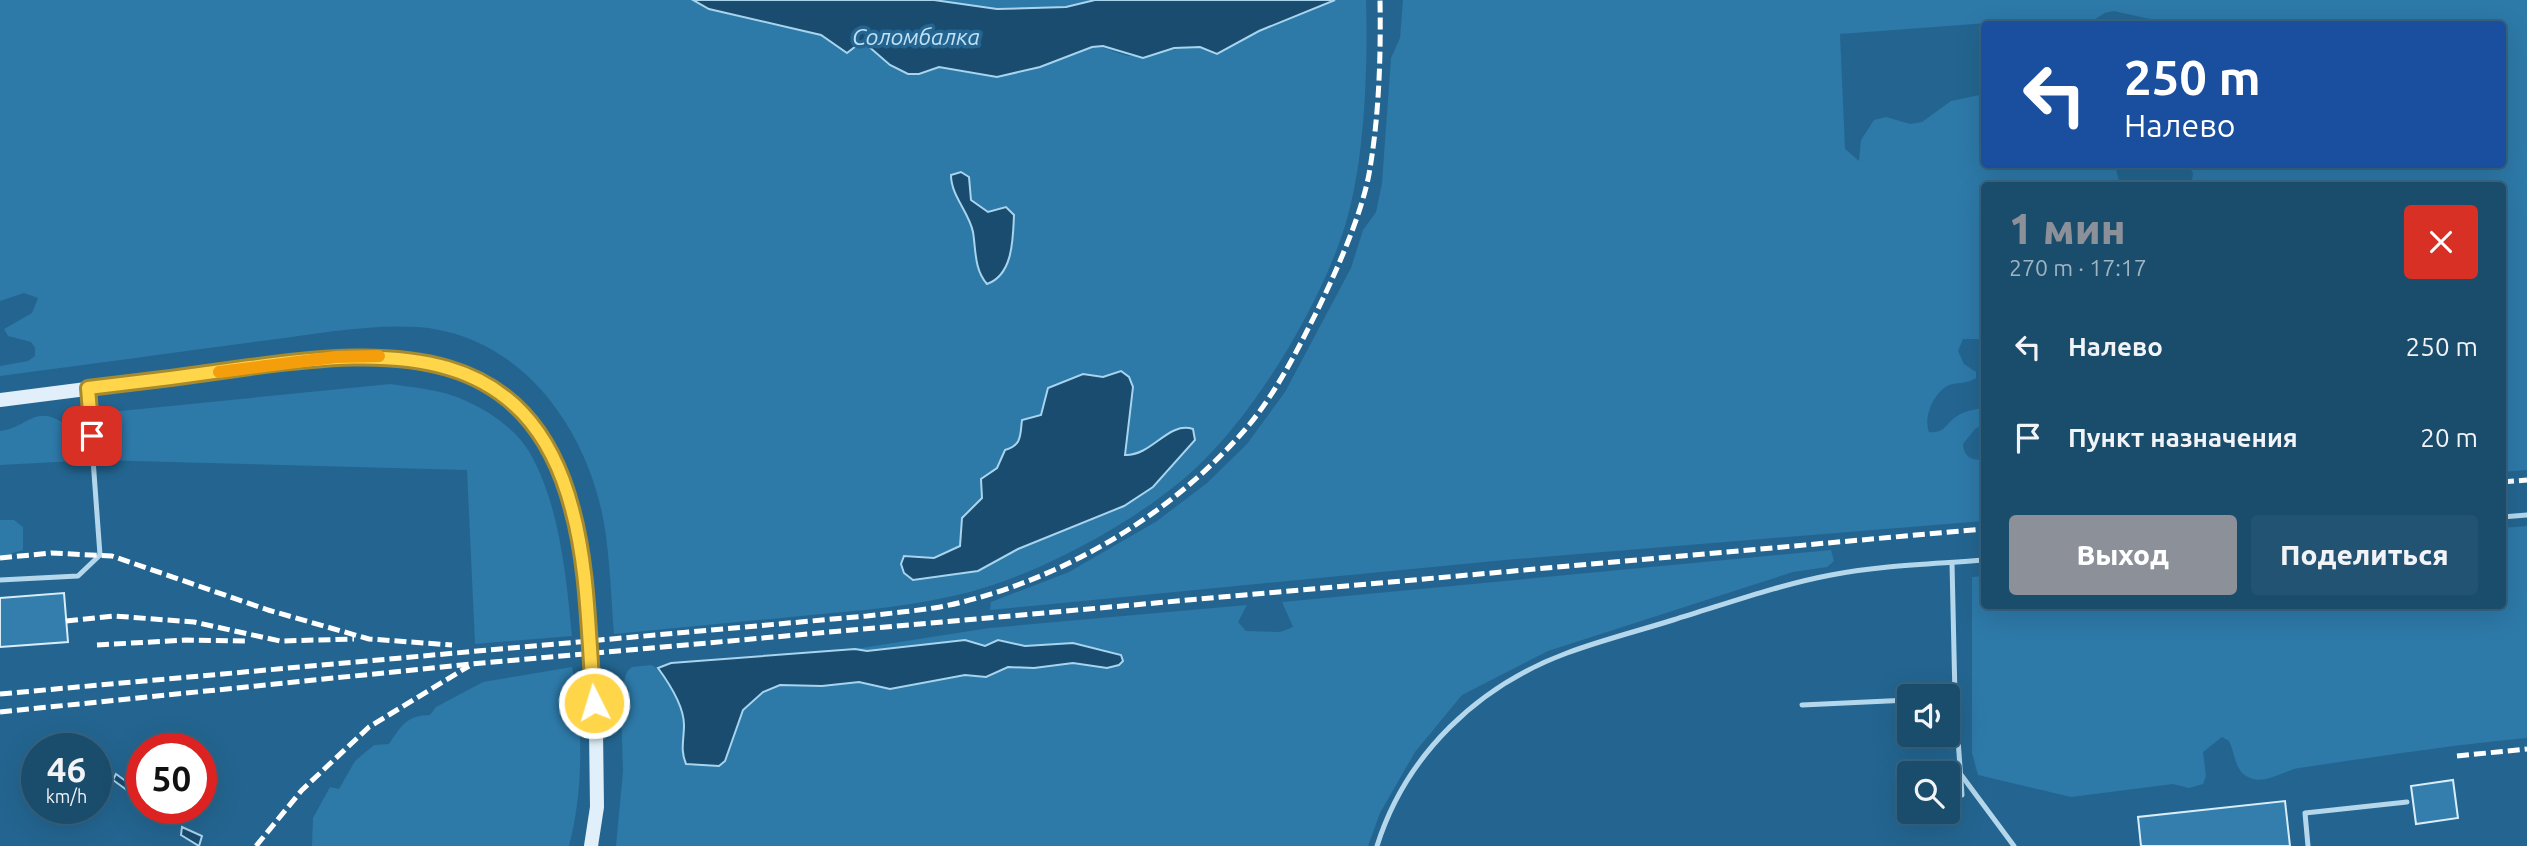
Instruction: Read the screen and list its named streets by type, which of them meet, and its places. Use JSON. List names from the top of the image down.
{
  "water": ["Соломбалка"],
  "page": {
    "turn": ["250 m", "Налево"],
    "heading": ["1 мин", "270 m · 17:17"],
    "list": [
      {
        "name": "Налево",
        "value": "250 m"
      },
      {
        "name": "Пункт назначения",
        "value": "20 m"
      }
    ],
    "buttons": ["Выход", "Поделиться"],
    "speed": "46 km/h",
    "limit": "50"
  }
}
